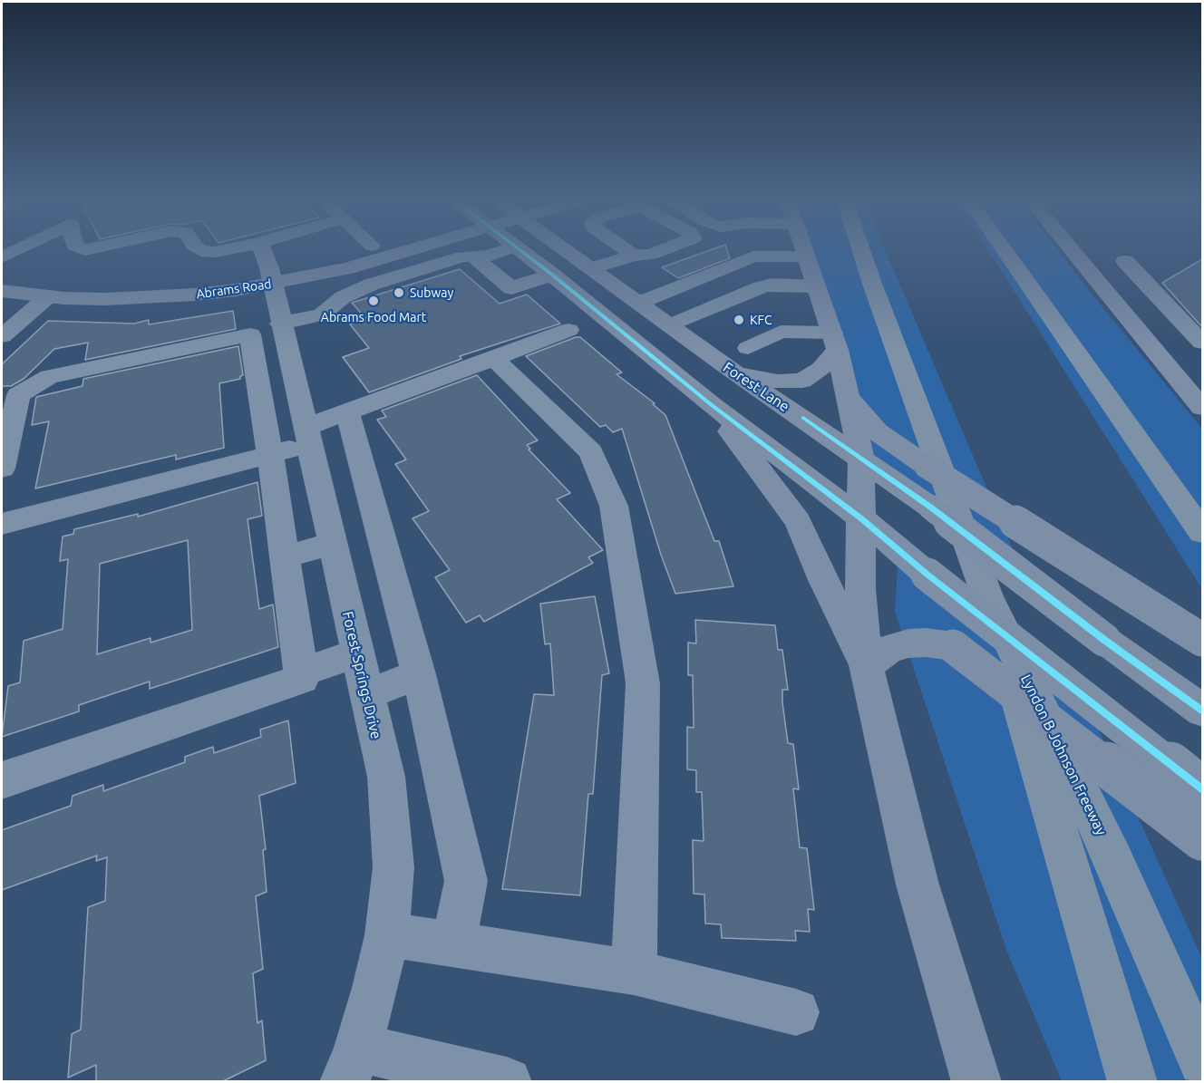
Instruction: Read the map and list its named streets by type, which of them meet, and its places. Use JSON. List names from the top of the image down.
{
  "streets": {
    "highway": ["Lyndon B Johnson Freeway"],
    "main road": ["Abrams Road", "Forest Lane"],
    "street": ["Forest Springs Drive"]
  },
  "crossings": [
    ["Abrams Road", "Forest Springs Drive"]
  ],
  "places": ["Subway", "Abrams Food Mart", "KFC"]
}
